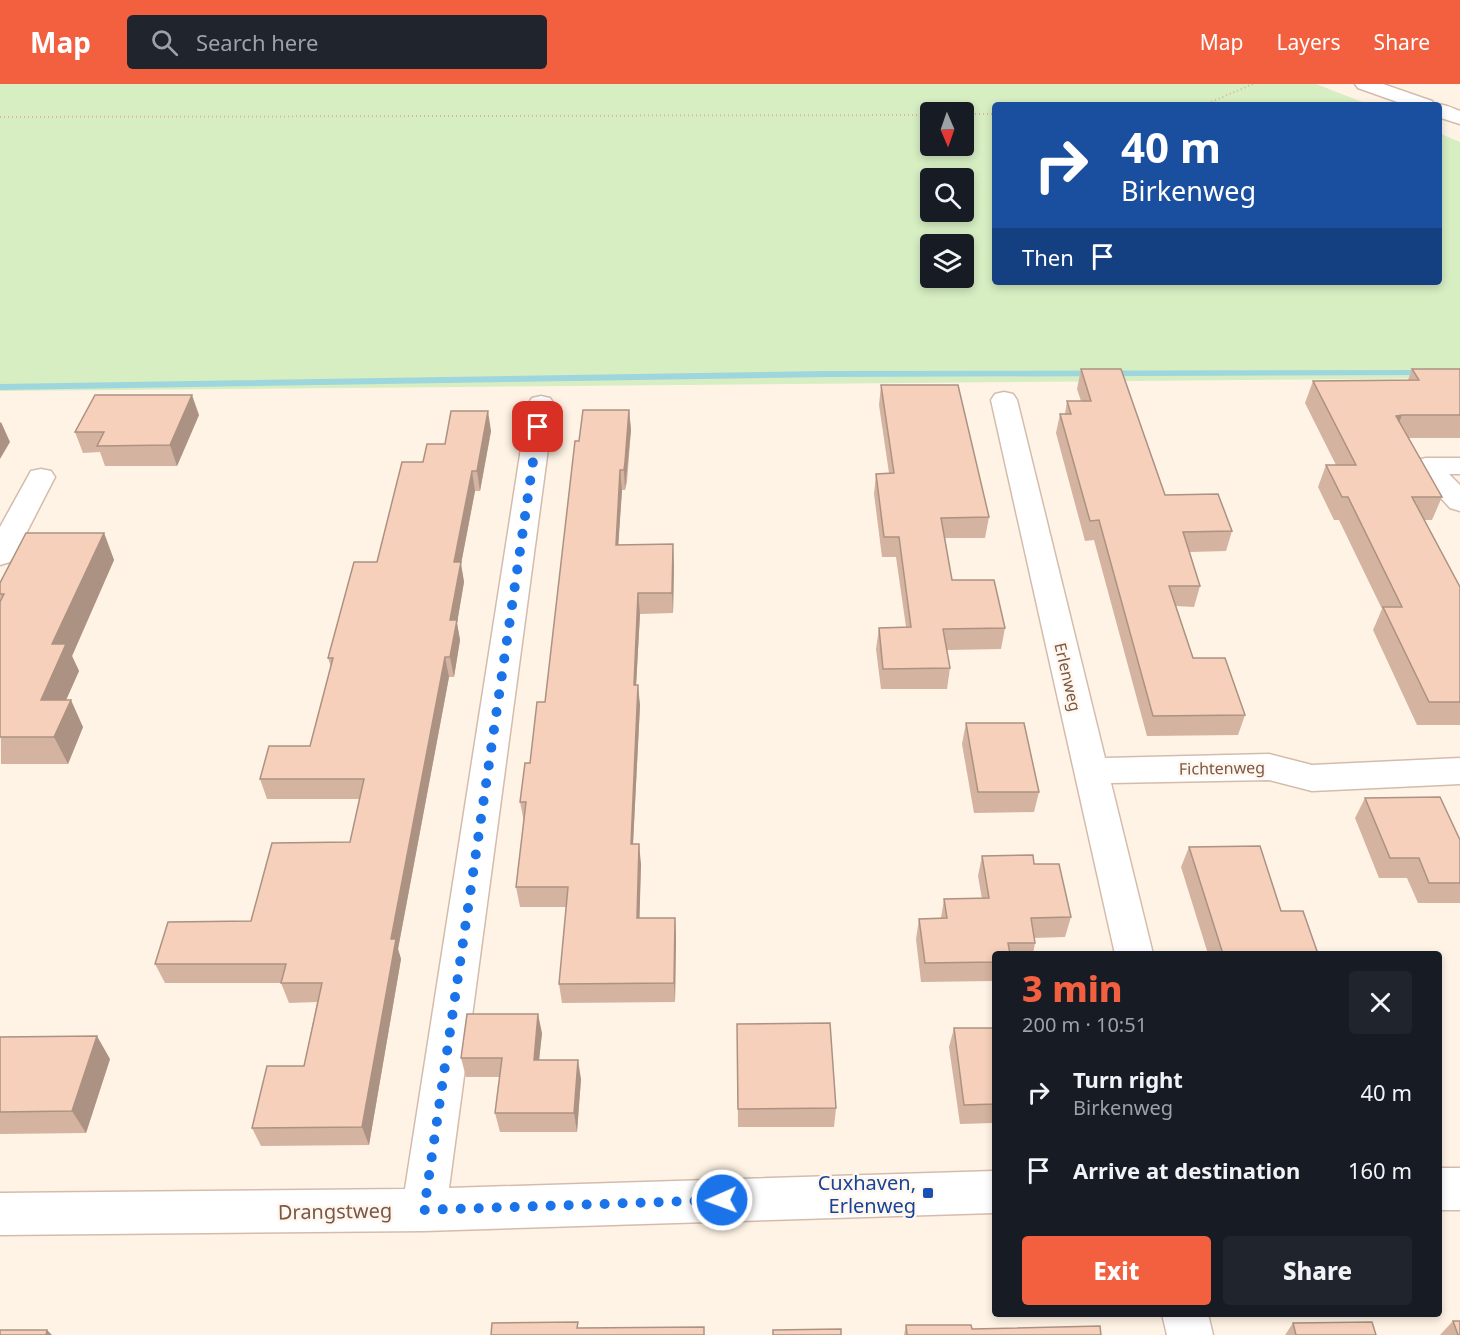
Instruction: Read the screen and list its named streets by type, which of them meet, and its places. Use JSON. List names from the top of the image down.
{
  "streets": {
    "street": ["Erlenweg", "Fichtenweg", "Drangstweg"]
  },
  "crossings": [
    ["Erlenweg", "Fichtenweg"]
  ],
  "places": {
    "transit": ["Cuxhaven, Erlenweg"]
  },
  "north": "bottom",
  "page": {
    "header": "Map",
    "search": "Search here",
    "nav": ["Map", "Layers", "Share"],
    "turn": ["40 m", "Birkenweg"],
    "then": "Then",
    "heading": ["3 min", "200 m · 10:51"],
    "list": [
      {
        "name": "Turn right",
        "note": "Birkenweg",
        "value": "40 m"
      },
      {
        "name": "Arrive at destination",
        "value": "160 m"
      }
    ],
    "buttons": ["Exit", "Share"]
  }
}
